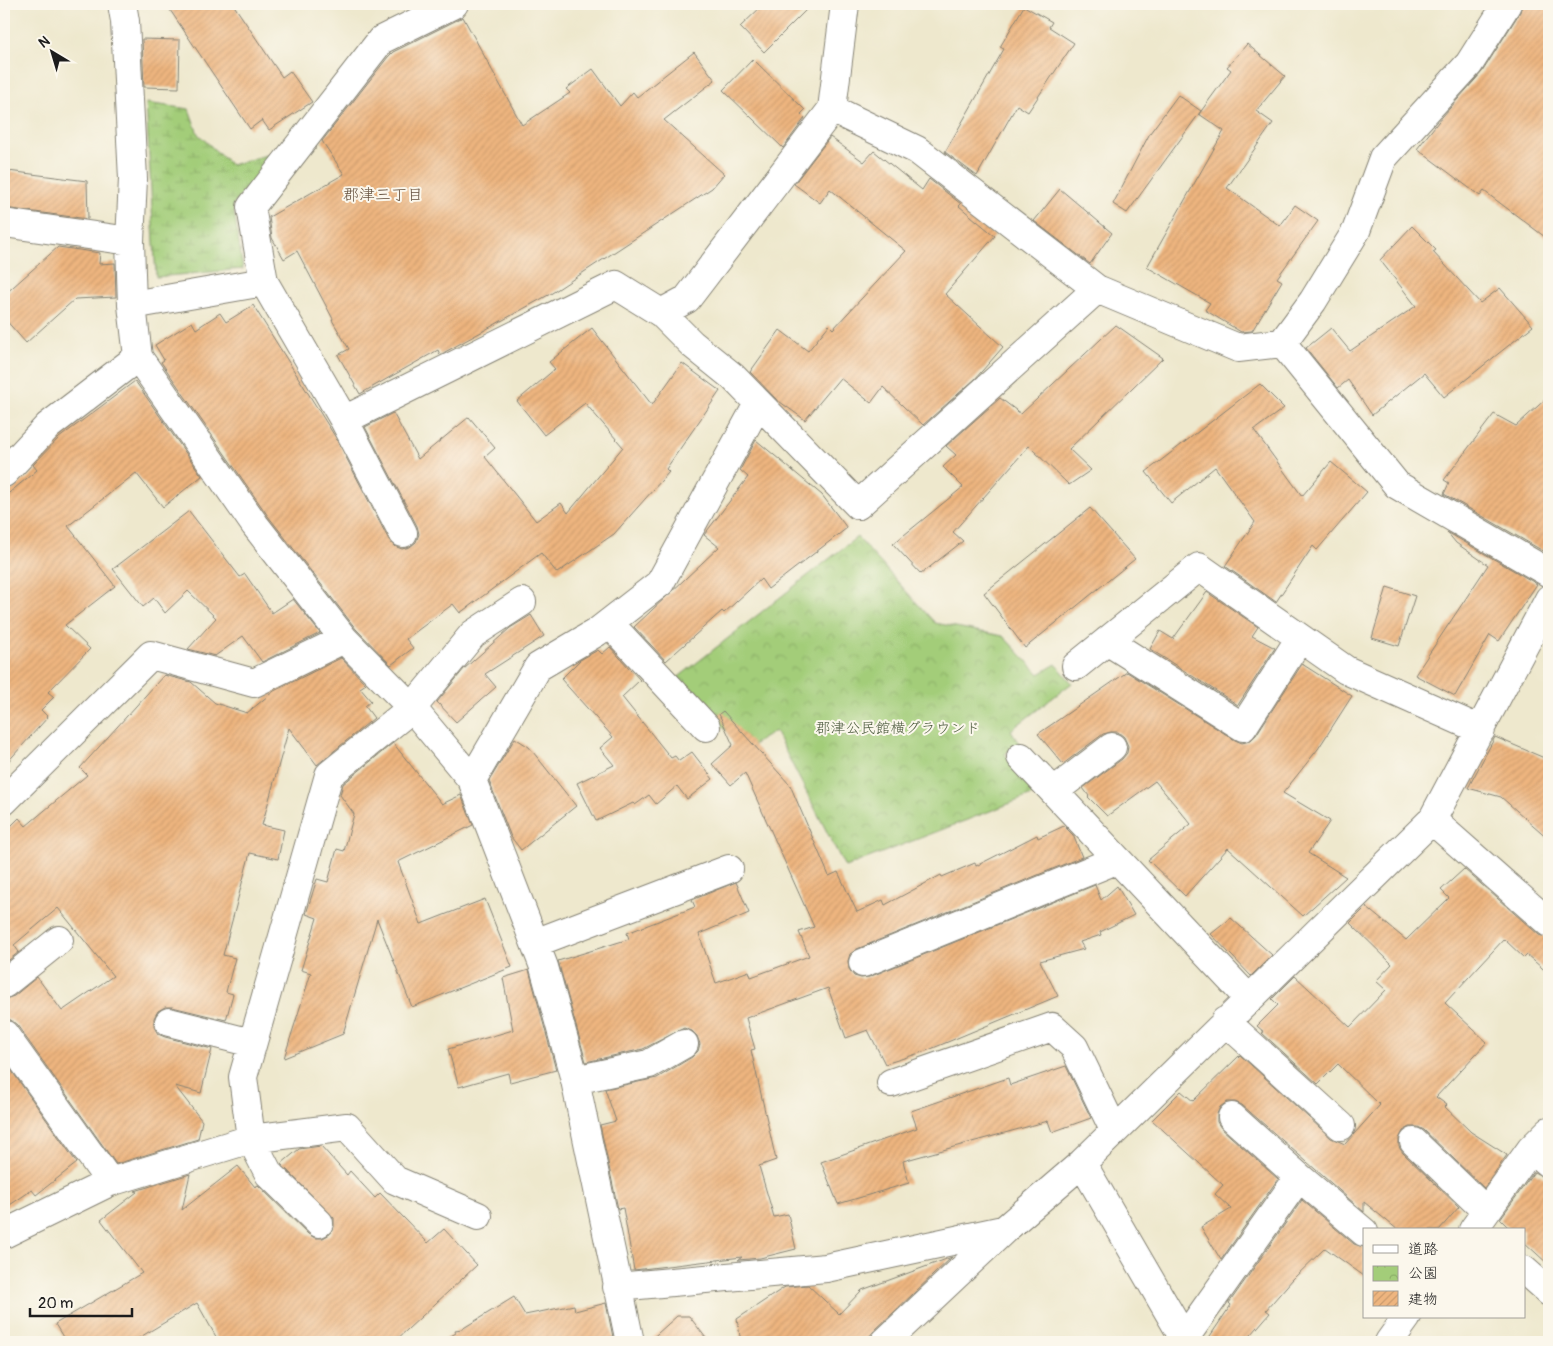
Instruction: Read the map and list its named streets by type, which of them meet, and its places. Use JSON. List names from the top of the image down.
{
  "districts": ["郡津三丁目"],
  "parks": ["郡津公民館横グラウンド"],
  "legend": ["道路", "公園", "建物"],
  "scale_bar": "20 m",
  "north": "top left"
}
